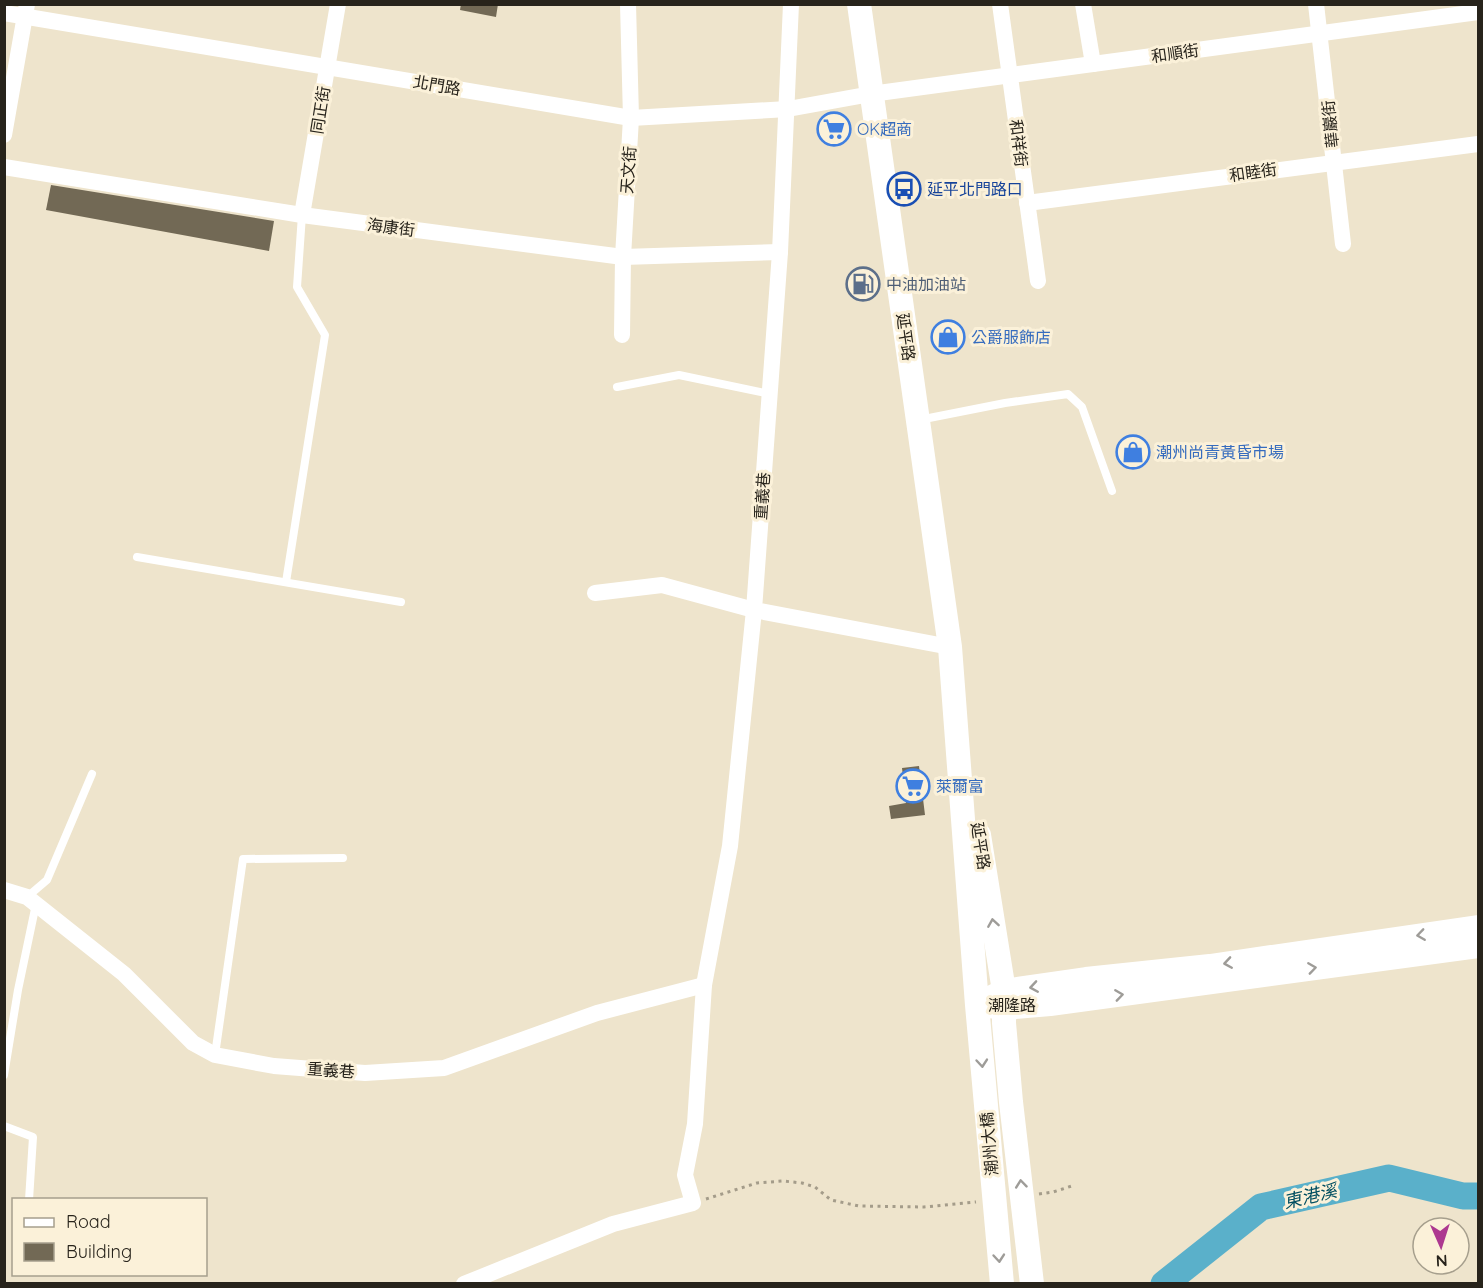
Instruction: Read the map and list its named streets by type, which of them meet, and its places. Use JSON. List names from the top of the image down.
{
  "streets": {
    "street": [
      "和順街",
      "北門路",
      "同正街",
      "華巖街",
      "和祥街",
      "天文街",
      "和睦街",
      "海康街",
      "延平路",
      "重義巷",
      "潮隆路",
      "潮州大橋"
    ]
  },
  "crossings": [
    ["和順街", "北門路"],
    ["和順街", "華巖街"],
    ["和順街", "和祥街"],
    ["和順街", "延平路"],
    ["北門路", "同正街"],
    ["北門路", "天文街"],
    ["北門路", "延平路"],
    ["北門路", "重義巷"],
    ["同正街", "海康街"],
    ["華巖街", "和睦街"],
    ["和祥街", "和睦街"],
    ["天文街", "海康街"],
    ["海康街", "重義巷"],
    ["延平路", "潮隆路"],
    ["延平路", "潮州大橋"],
    ["潮隆路", "潮州大橋"]
  ],
  "water": ["東港溪"],
  "places": {
    "supermarket": ["OK超商", "萊爾富"],
    "bus stop": ["延平北門路口"],
    "fuel station": ["中油加油站"],
    "shop": ["公爵服飾店", "潮州尚青黃昏市場"]
  },
  "legend": ["Road", "Building"],
  "north": "bottom"
}
